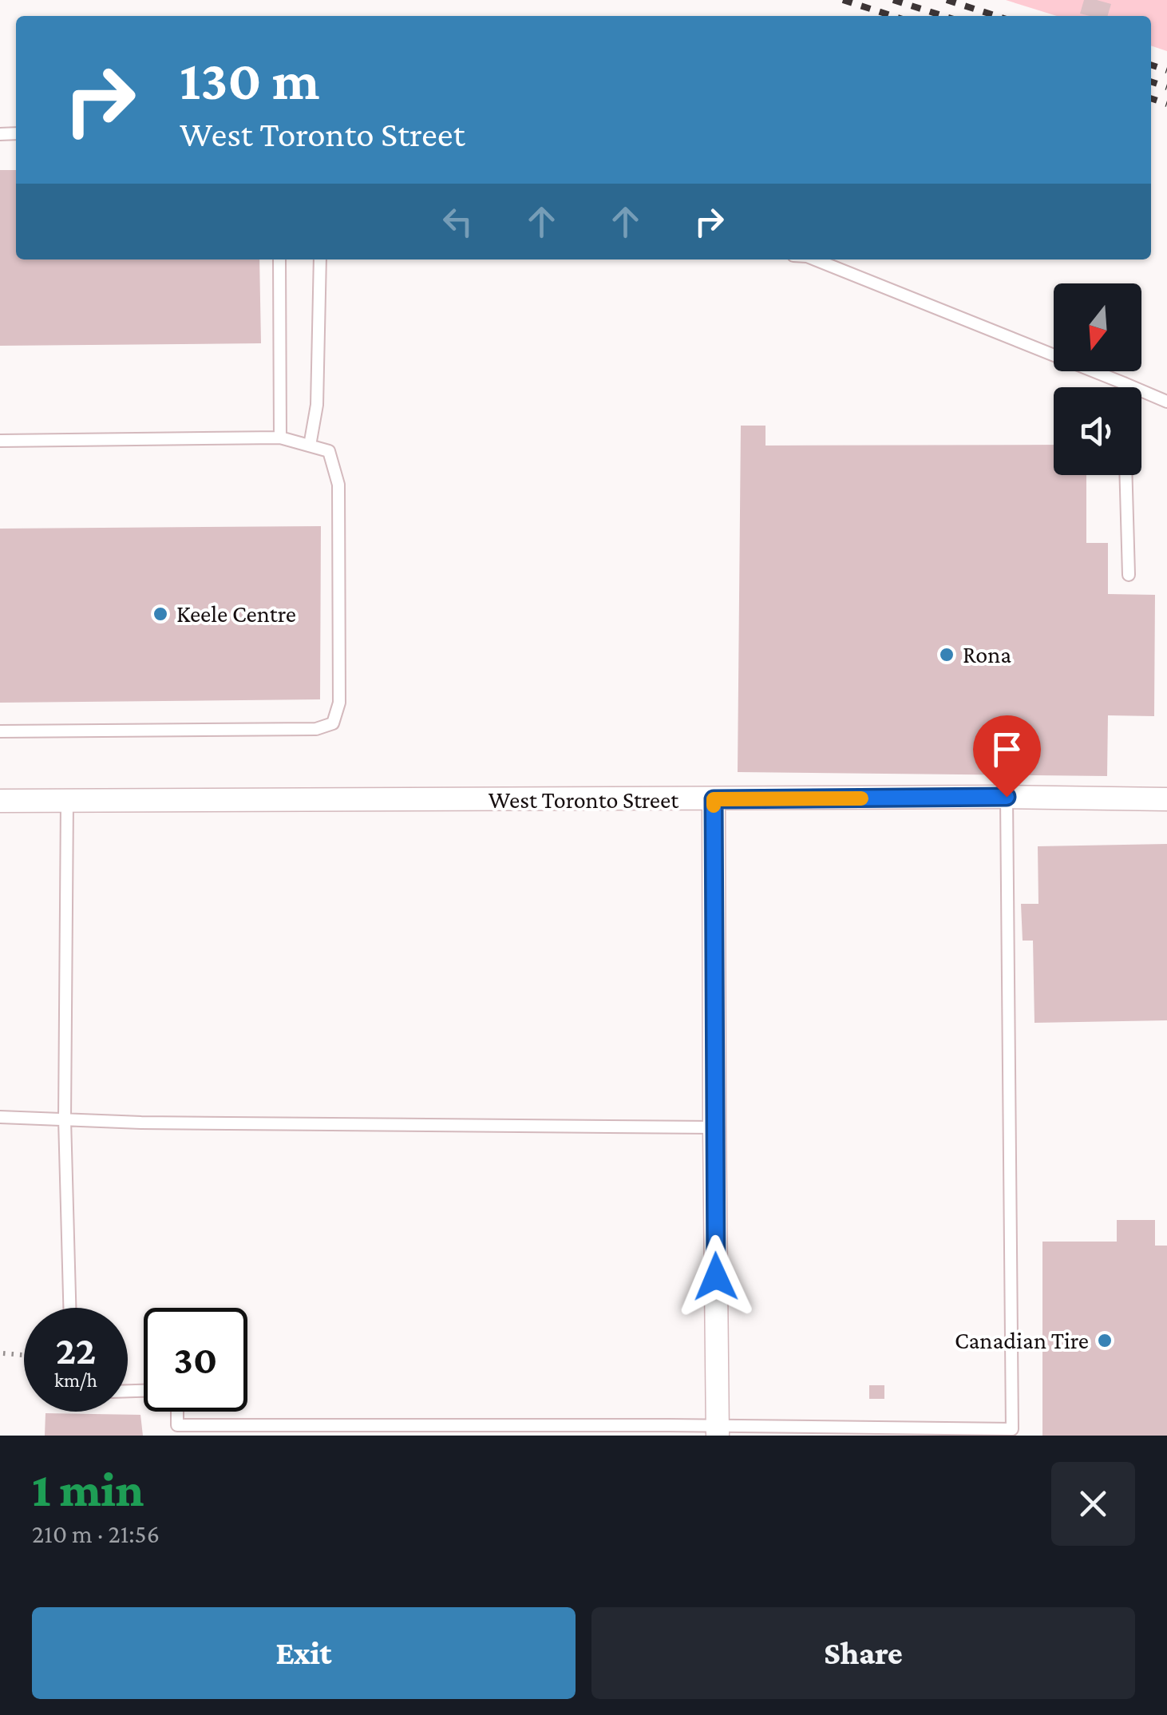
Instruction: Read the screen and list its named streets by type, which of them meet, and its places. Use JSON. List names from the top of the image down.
{
  "streets": {
    "street": ["West Toronto Street"]
  },
  "places": ["Keele Centre", "Rona", "Canadian Tire"],
  "north": "bottom",
  "page": {
    "turn": ["130 m", "West Toronto Street"],
    "speed": "22 km/h",
    "limit": "30",
    "heading": ["1 min", "210 m · 21:56"],
    "buttons": ["Exit", "Share"]
  }
}
